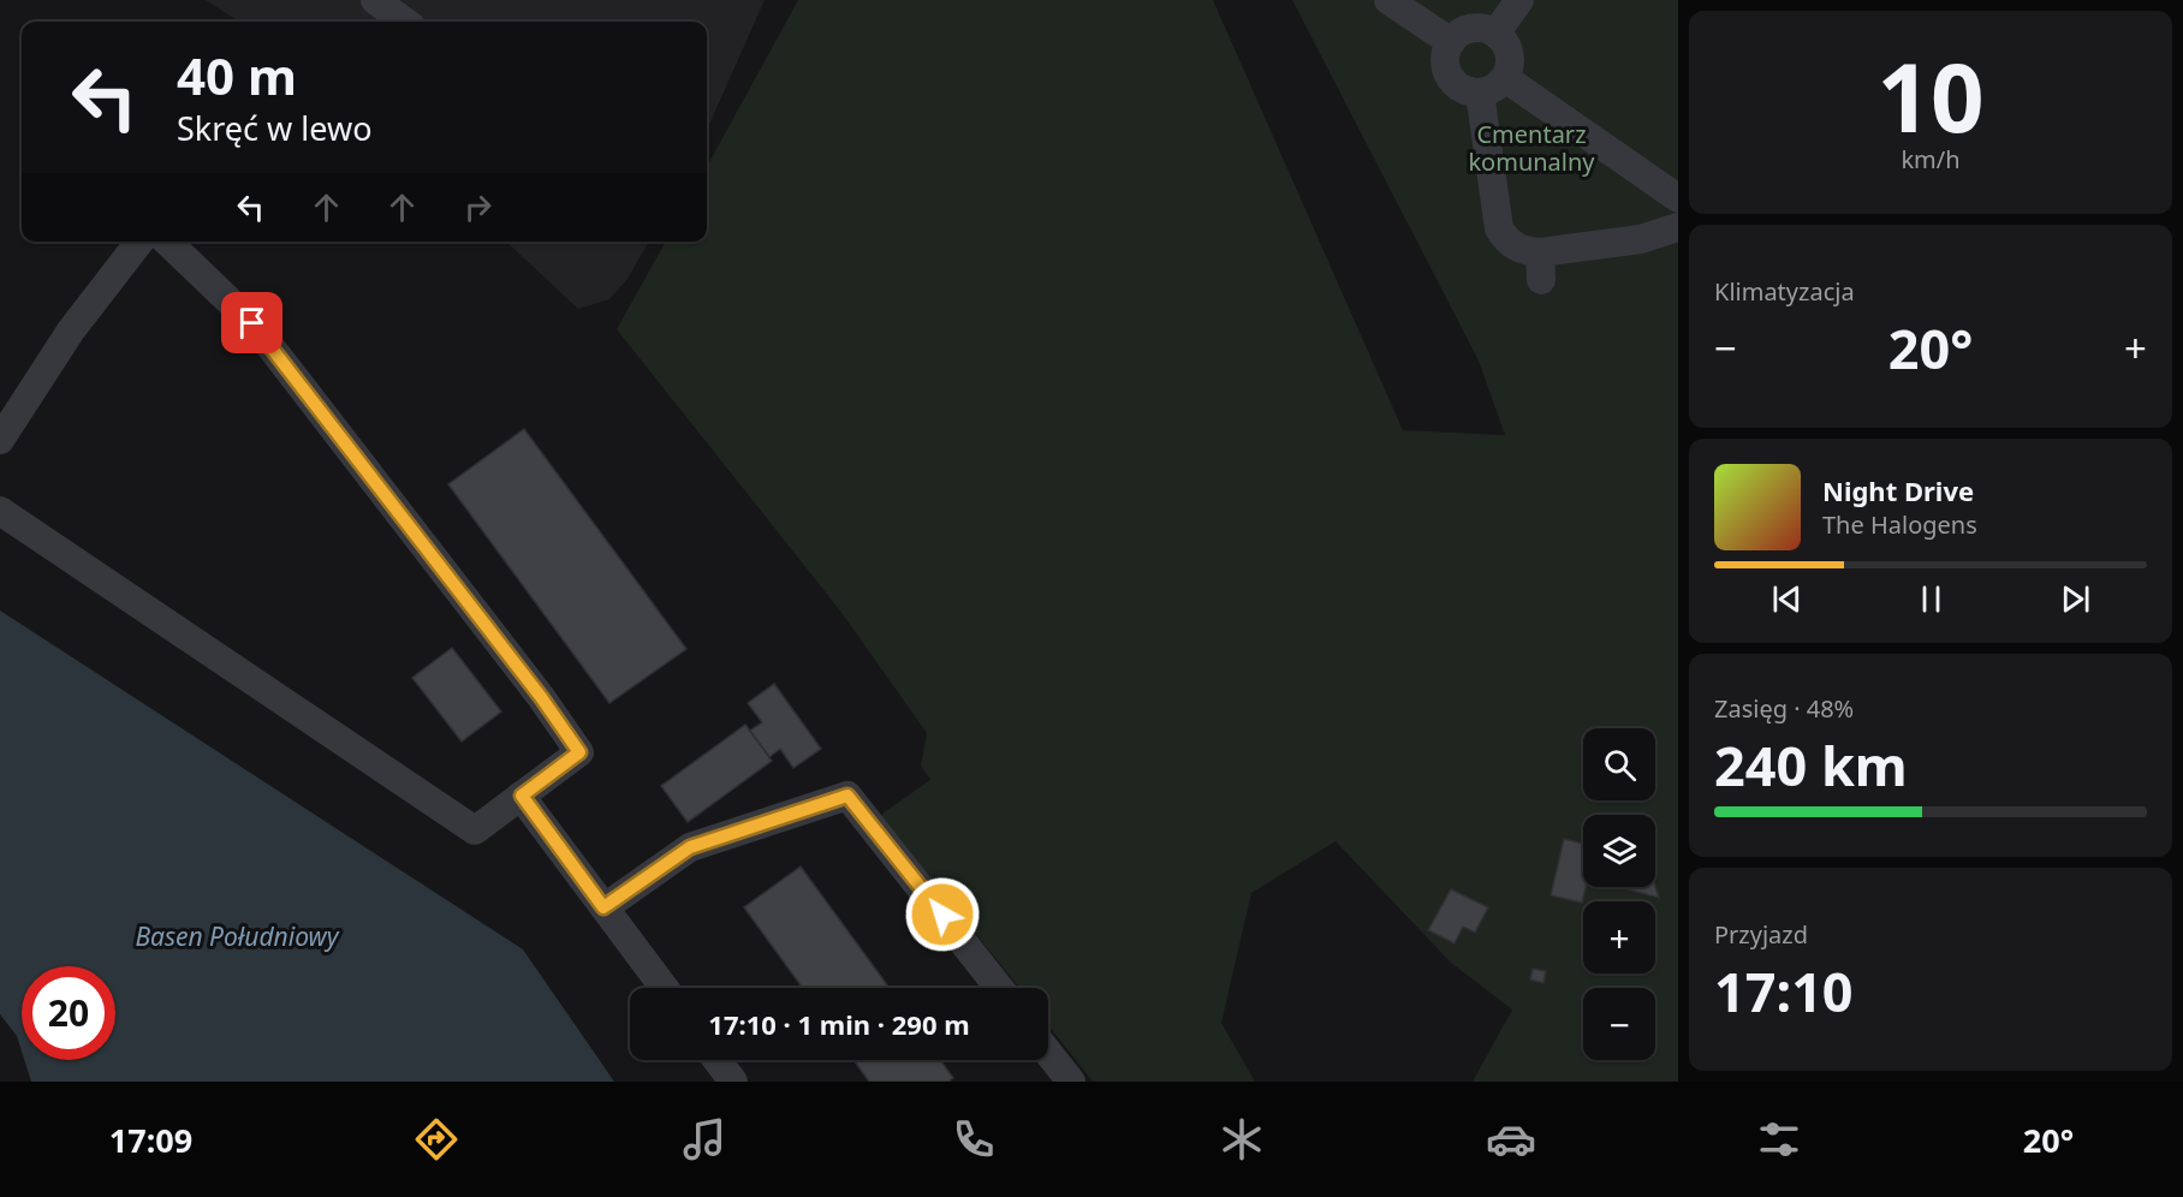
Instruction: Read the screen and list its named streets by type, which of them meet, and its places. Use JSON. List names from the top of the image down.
{
  "water": ["Basen Południowy"],
  "parks": ["Cmentarz komunalny"],
  "page": {
    "tile": [
      ["10", "km/h"],
      "Klimatyzacja",
      ["Zasięg · 48%", "240 km"],
      ["Przyjazd", "17:10"]
    ],
    "turn": ["40 m", "Skręć w lewo"],
    "heat": ["−", "20°", "+"],
    "song": ["Night Drive", "The Halogens"],
    "map_buttons": ["+", "−"],
    "limit": "20",
    "trip": "17:10 · 1 min · 290 m",
    "tabs": ["17:09", "20°"]
  }
}
